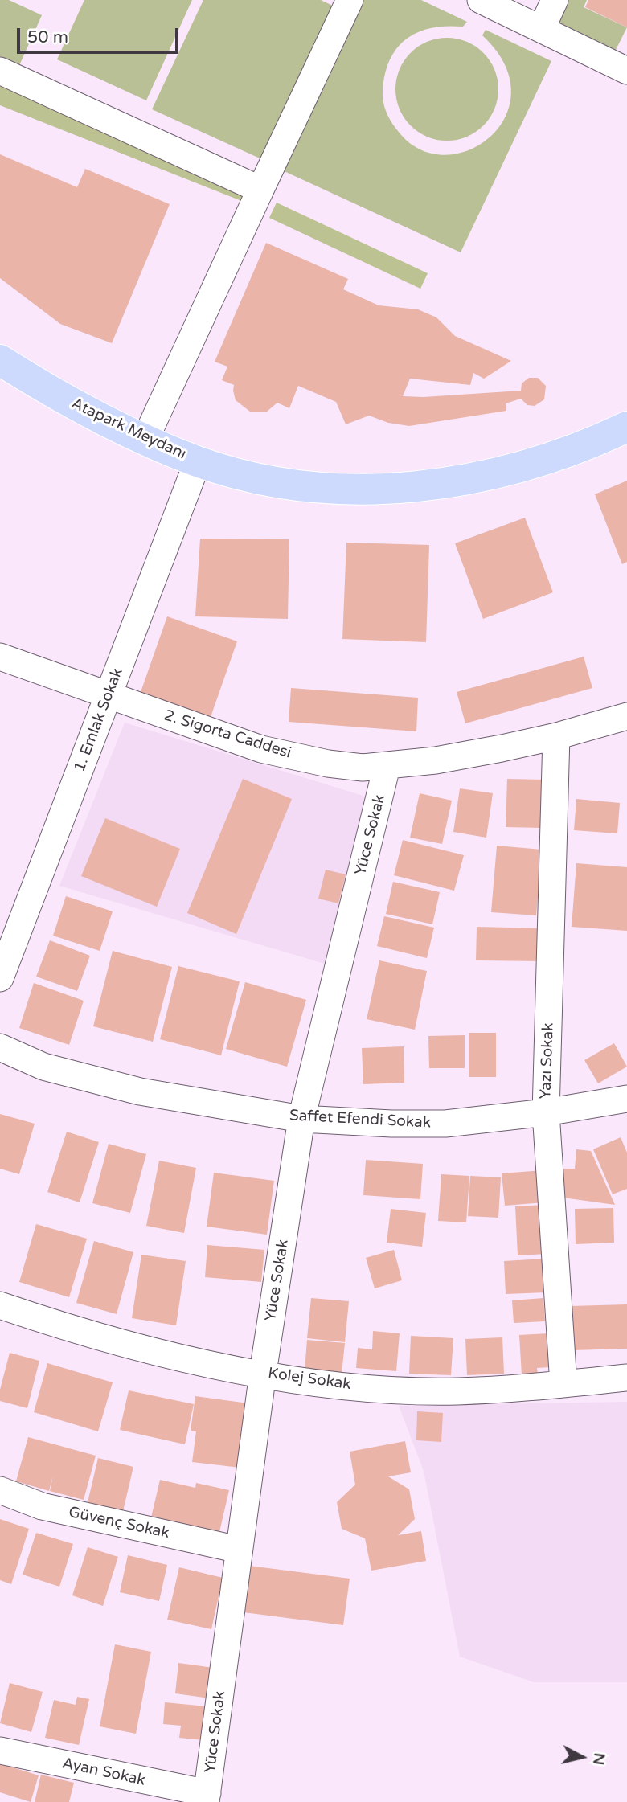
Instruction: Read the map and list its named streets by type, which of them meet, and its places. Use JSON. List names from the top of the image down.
{
  "streets": {
    "main road": ["Atapark Meydanı"],
    "street": [
      "1. Emlak Sokak",
      "2. Sigorta Caddesi",
      "Yüce Sokak",
      "Yazı Sokak",
      "Saffet Efendi Sokak",
      "Kolej Sokak",
      "Güvenç Sokak",
      "Ayan Sokak"
    ]
  },
  "crossings": [
    ["Atapark Meydanı", "1. Emlak Sokak"],
    ["1. Emlak Sokak", "2. Sigorta Caddesi"],
    ["2. Sigorta Caddesi", "Yüce Sokak"],
    ["2. Sigorta Caddesi", "Yazı Sokak"],
    ["Yüce Sokak", "Saffet Efendi Sokak"],
    ["Yüce Sokak", "Kolej Sokak"],
    ["Yüce Sokak", "Güvenç Sokak"],
    ["Yüce Sokak", "Ayan Sokak"],
    ["Yazı Sokak", "Saffet Efendi Sokak"],
    ["Yazı Sokak", "Kolej Sokak"]
  ],
  "scale_bar": "50 m",
  "north": "right"
}
